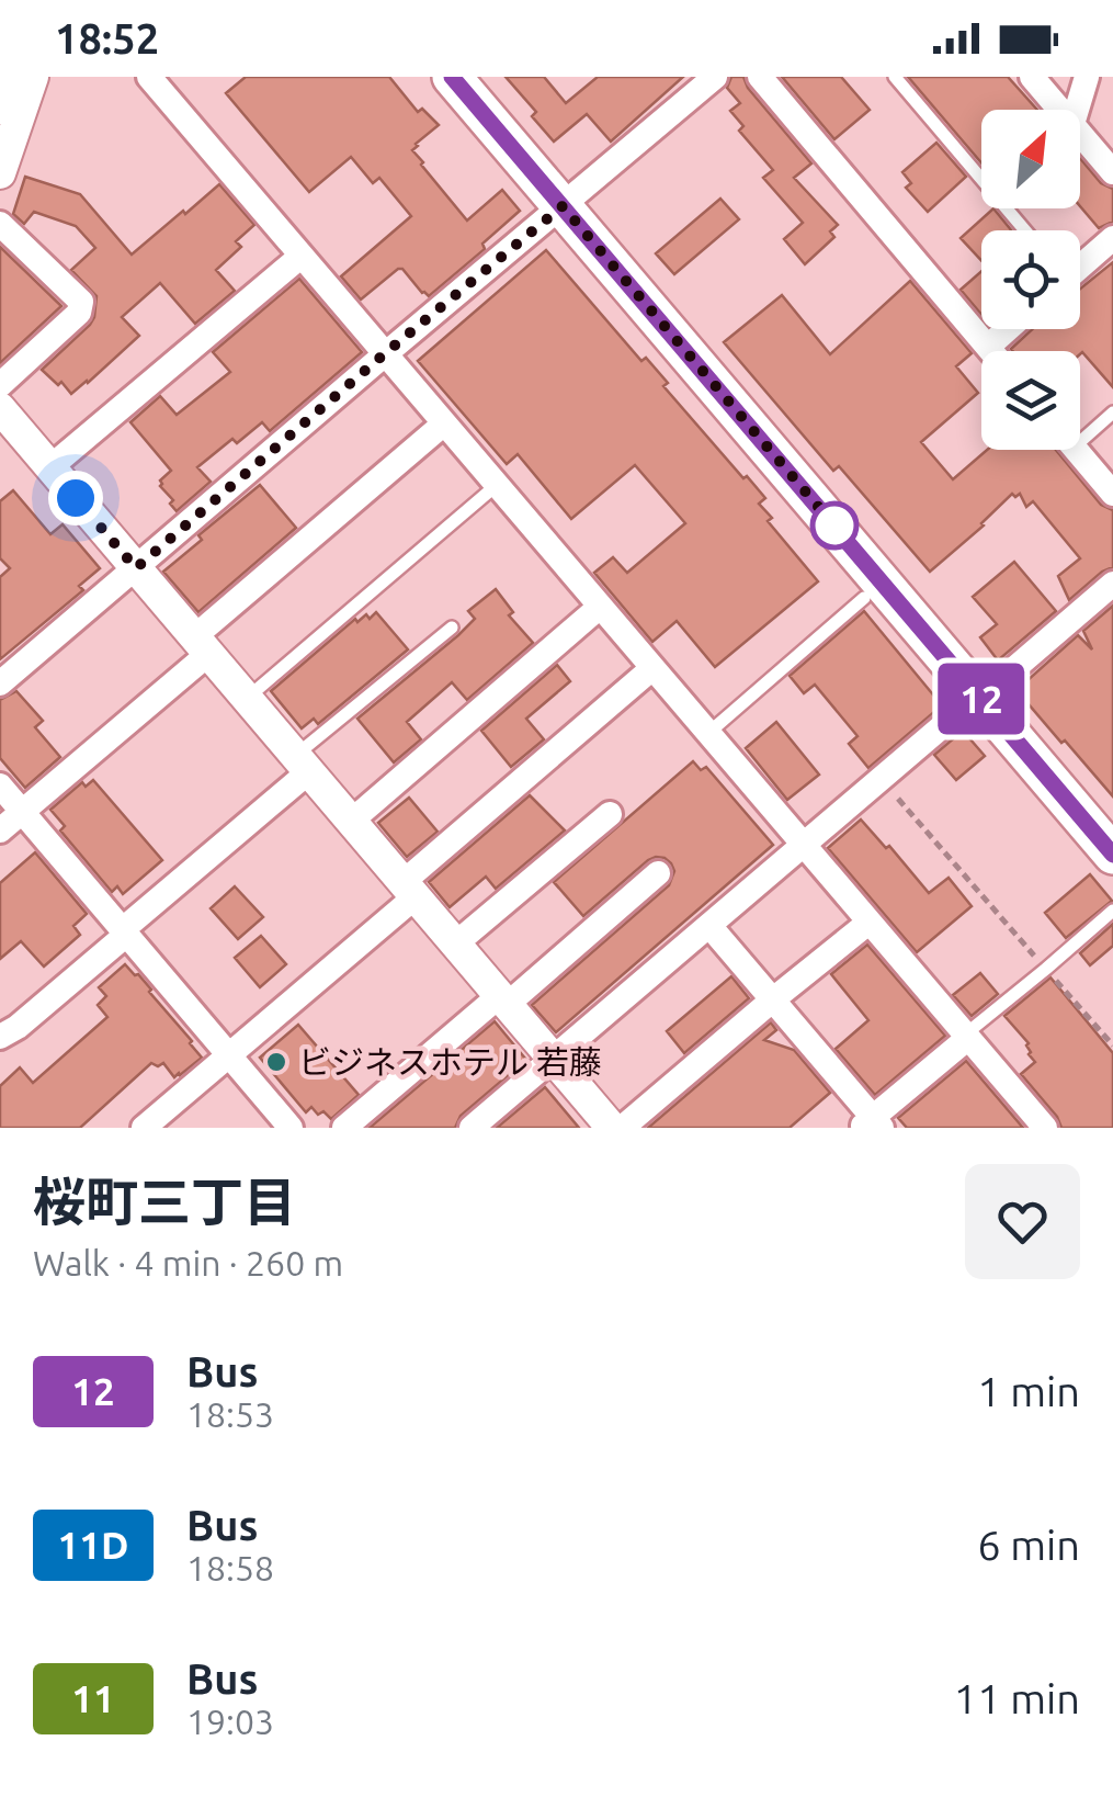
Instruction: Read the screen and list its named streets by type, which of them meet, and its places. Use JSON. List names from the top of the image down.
{
  "places": ["ビジネスホテル 若藤"],
  "lines": ["bus line 12"],
  "north": "top right",
  "page": {
    "status": "18:52",
    "on_map": "12",
    "heading": ["桜町三丁目", "Walk · 4 min · 260 m"],
    "list": [
      {
        "mark": "12",
        "name": "Bus",
        "note": "18:53",
        "value": "1 min"
      },
      {
        "mark": "11D",
        "name": "Bus",
        "note": "18:58",
        "value": "6 min"
      },
      {
        "mark": "11",
        "name": "Bus",
        "note": "19:03",
        "value": "11 min"
      }
    ]
  }
}
